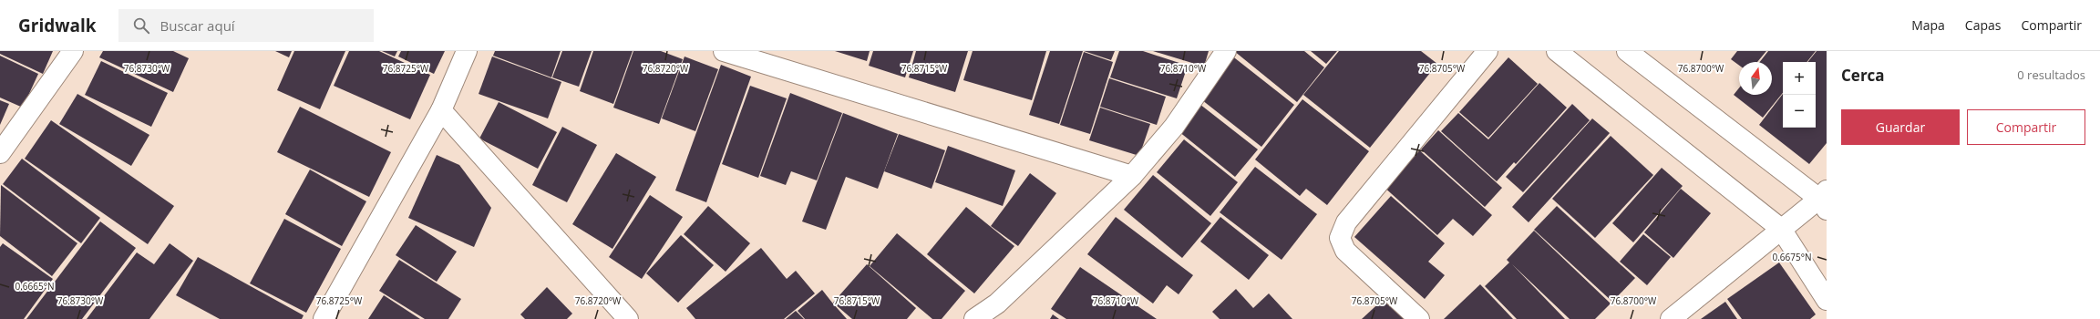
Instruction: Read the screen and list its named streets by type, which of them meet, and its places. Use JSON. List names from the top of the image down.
{
  "north": "top",
  "page": {
    "header": "Gridwalk",
    "search": "Buscar aquí",
    "nav": ["Mapa", "Capas", "Compartir"],
    "heading": ["Cerca", "0 resultados"],
    "map_buttons": ["+", "−"],
    "buttons": ["Guardar", "Compartir"]
  },
  "coordinates": [
    "76.8730°W",
    "76.8725°W",
    "76.8720°W",
    "76.8715°W",
    "76.8710°W",
    "76.8705°W",
    "76.8700°W",
    "0.6675°N",
    "0.6665°N"
  ]
}
